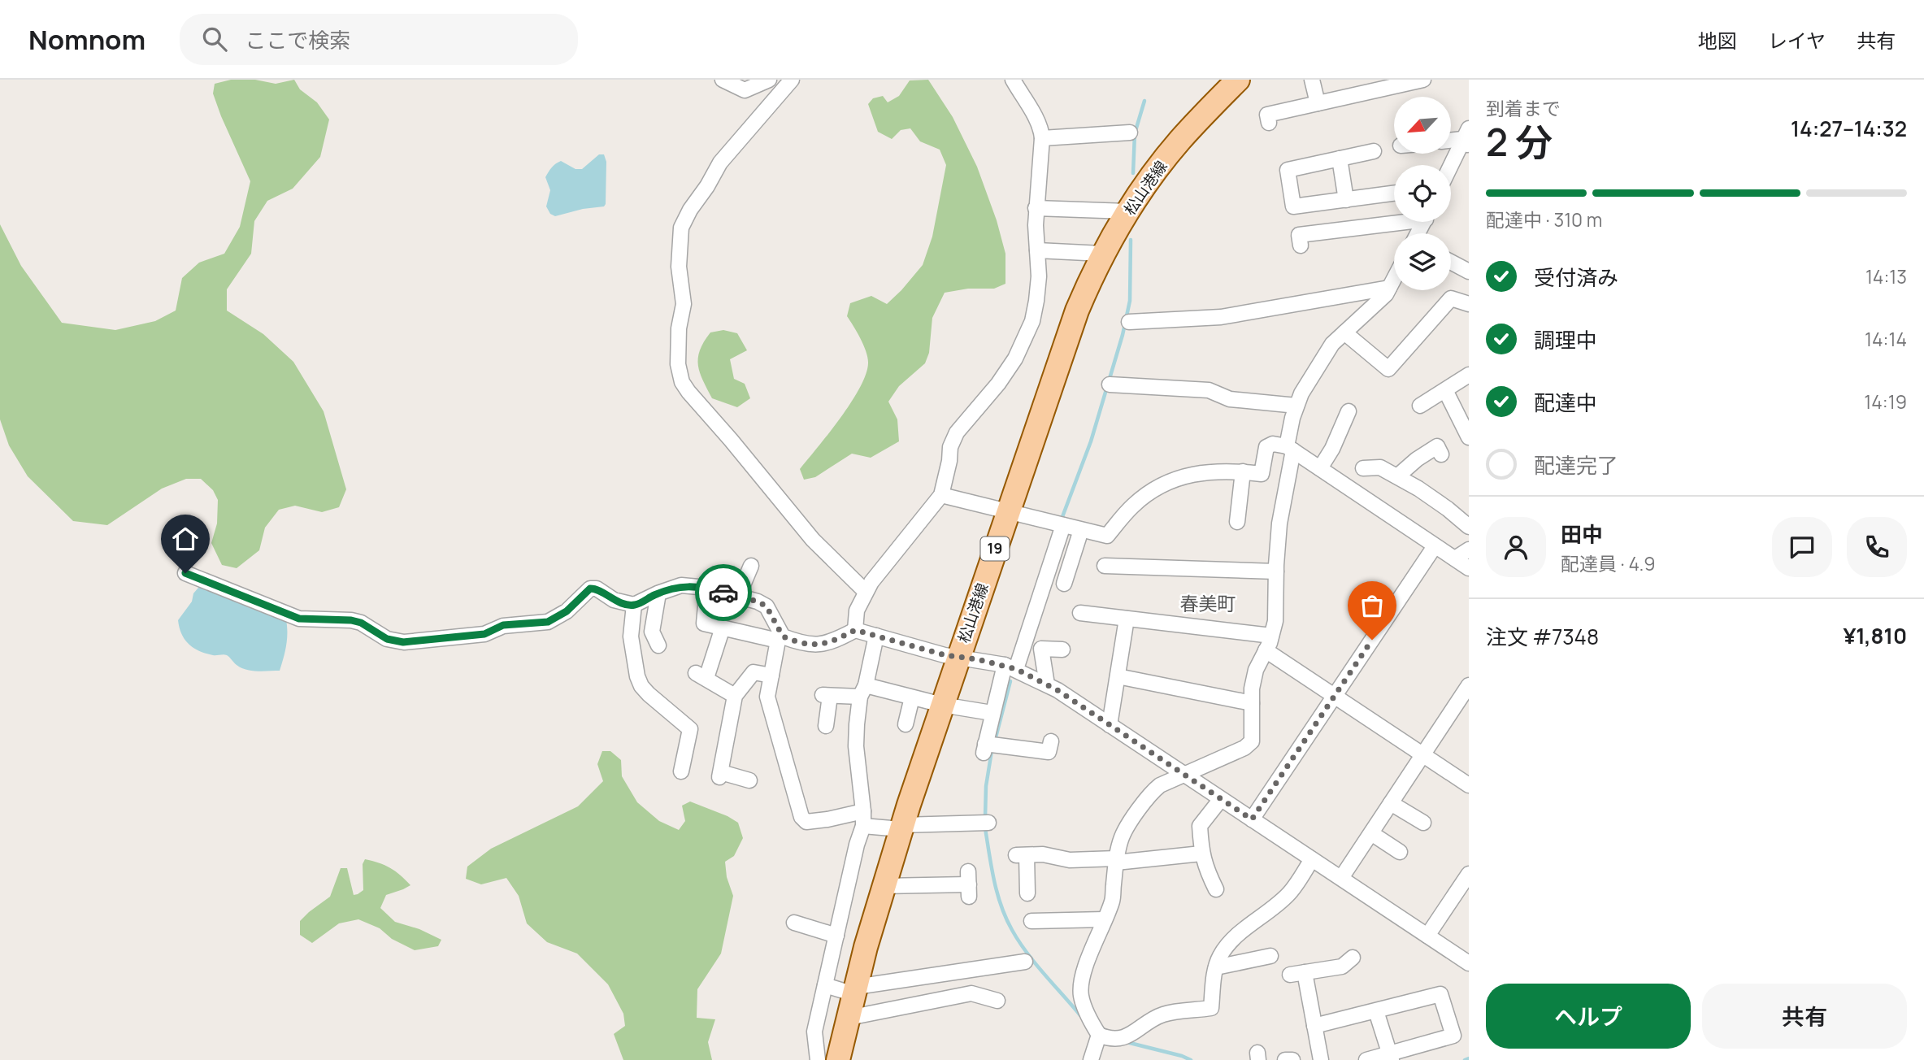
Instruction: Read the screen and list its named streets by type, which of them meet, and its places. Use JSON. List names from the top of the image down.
{
  "streets": {
    "main road": ["松山港線", "19"]
  },
  "districts": ["春美町"],
  "north": "bottom left",
  "page": {
    "header": "Nomnom",
    "search": "ここで検索",
    "nav": ["地図", "レイヤ", "共有"],
    "heading": ["2 分", "到着まで", "14:27–14:32"],
    "panel": [
      "田中",
      "配達員 · 4.9",
      "注文 #7348",
      "¥1,810"
    ],
    "bar": "配達中 · 310 m",
    "list": [
      ["受付済み", "14:13"],
      ["調理中", "14:14"],
      ["配達中", "14:19"],
      "配達完了"
    ],
    "buttons": ["ヘルプ", "共有"]
  }
}
